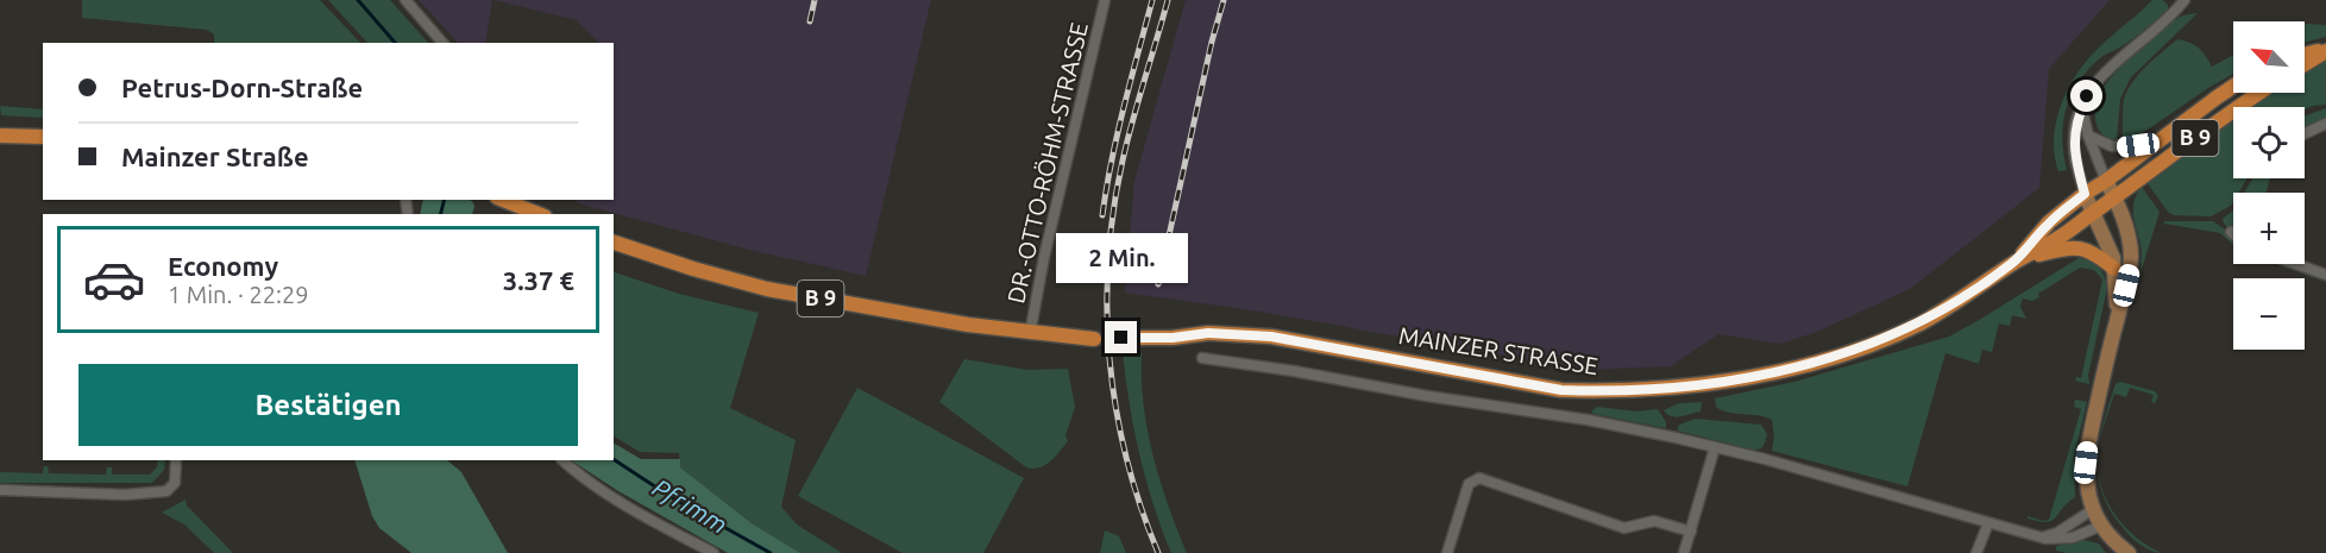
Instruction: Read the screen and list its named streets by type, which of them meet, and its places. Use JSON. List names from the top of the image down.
{
  "streets": {
    "main road": ["B 9", "MAINZER STRASSE"],
    "street": ["DR.-OTTO-RÖHM-STRASSE"]
  },
  "crossings": [
    ["B 9", "DR.-OTTO-RÖHM-STRASSE"]
  ],
  "water": ["Pfrimm"],
  "north": "top left",
  "page": {
    "map_buttons": ["+", "−"],
    "banner": ["Petrus-Dorn-Straße", "Mainzer Straße"],
    "list": [
      {
        "name": "Economy",
        "note": "1 Min. · 22:29",
        "value": "3.37 €"
      }
    ],
    "bubble": "2 Min.",
    "buttons": "Bestätigen"
  }
}
